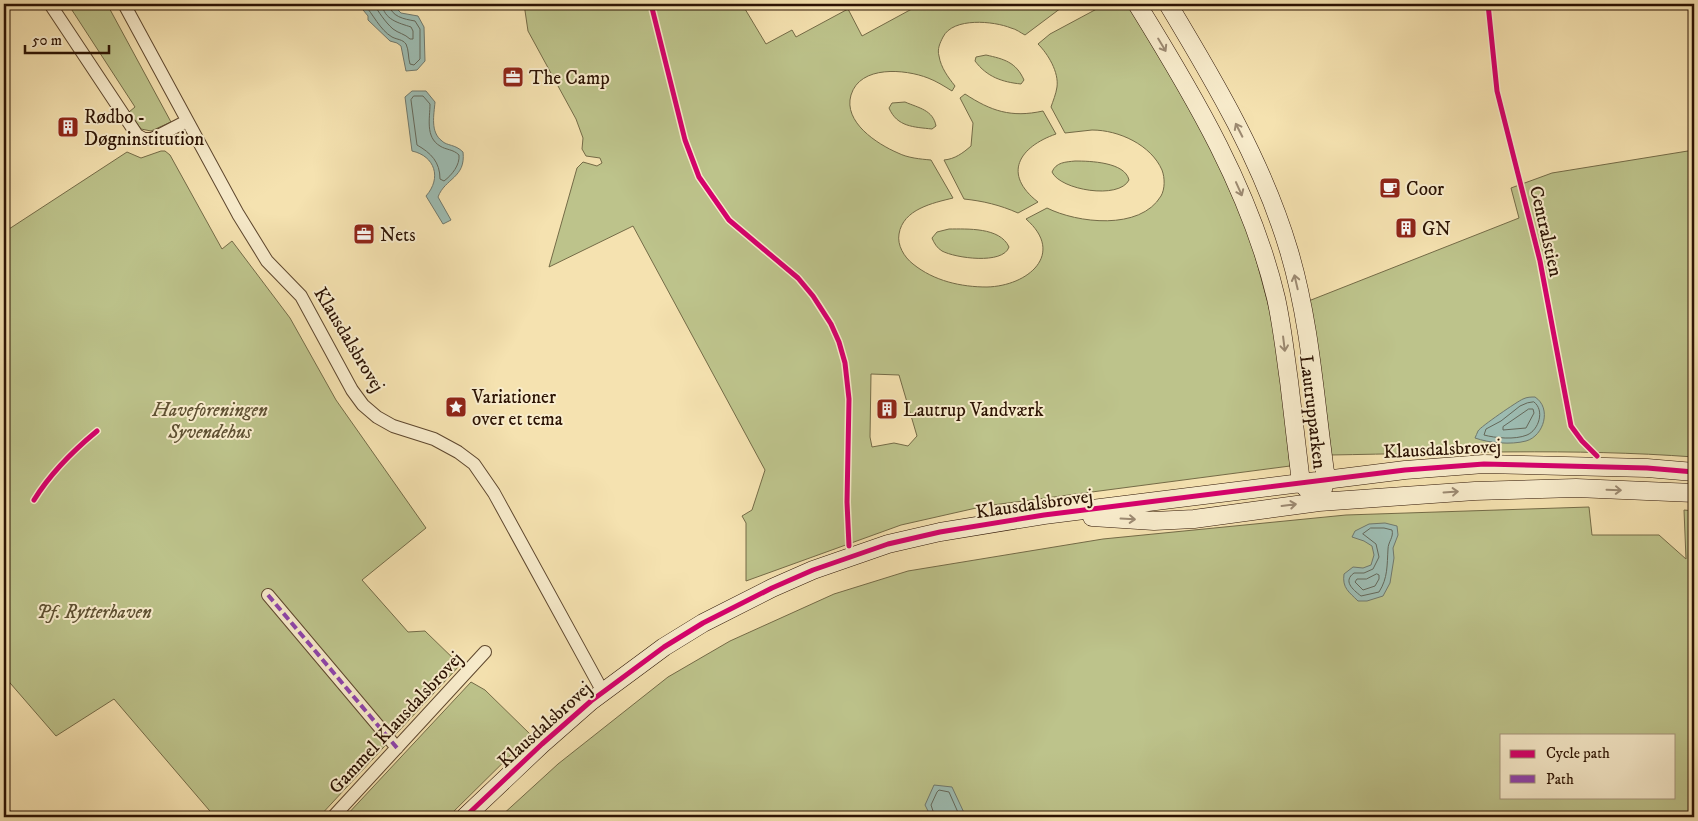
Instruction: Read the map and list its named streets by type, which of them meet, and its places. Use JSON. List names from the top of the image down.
{
  "streets": {
    "street": ["Klausdalsbrovej", "Lautrupparken", "Gammel Klausdalsbrovej"],
    "cycle path": ["Centralstien"]
  },
  "crossings": [
    ["Klausdalsbrovej", "Lautrupparken"]
  ],
  "parks": ["Haveforeningen Syvendehus", "Pf. Rytterhaven"],
  "places": {
    "office": ["The Camp", "Nets"],
    "building": ["Rødbo - Døgninstitution", "GN", "Lautrup Vandværk"],
    "cafe": ["Coor"],
    "place": ["Variationer over et tema"]
  },
  "legend": ["Cycle path", "Path"],
  "scale_bar": "50 m"
}
